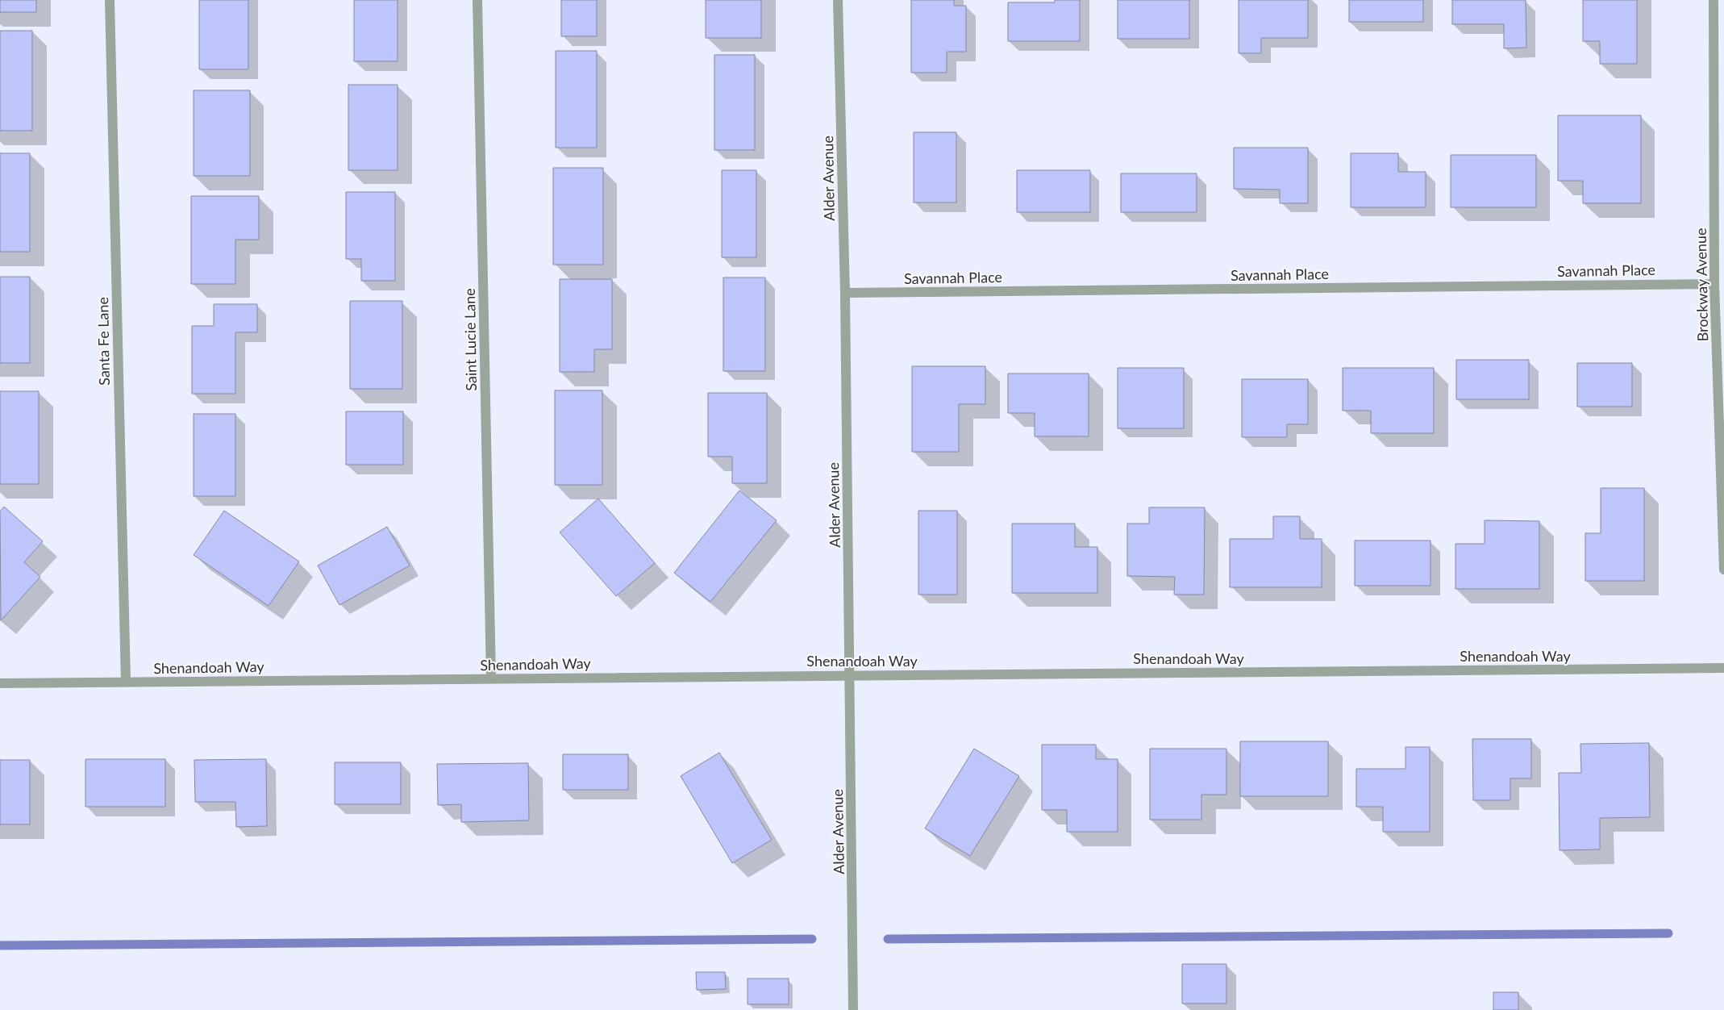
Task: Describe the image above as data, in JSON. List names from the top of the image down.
{
  "streets": {
    "street": [
      "Alder Avenue",
      "Savannah Place",
      "Brockway Avenue",
      "Saint Lucie Lane",
      "Santa Fe Lane",
      "Shenandoah Way"
    ]
  },
  "crossings": [
    ["Alder Avenue", "Savannah Place"],
    ["Alder Avenue", "Shenandoah Way"],
    ["Savannah Place", "Brockway Avenue"],
    ["Saint Lucie Lane", "Shenandoah Way"],
    ["Santa Fe Lane", "Shenandoah Way"]
  ]
}
